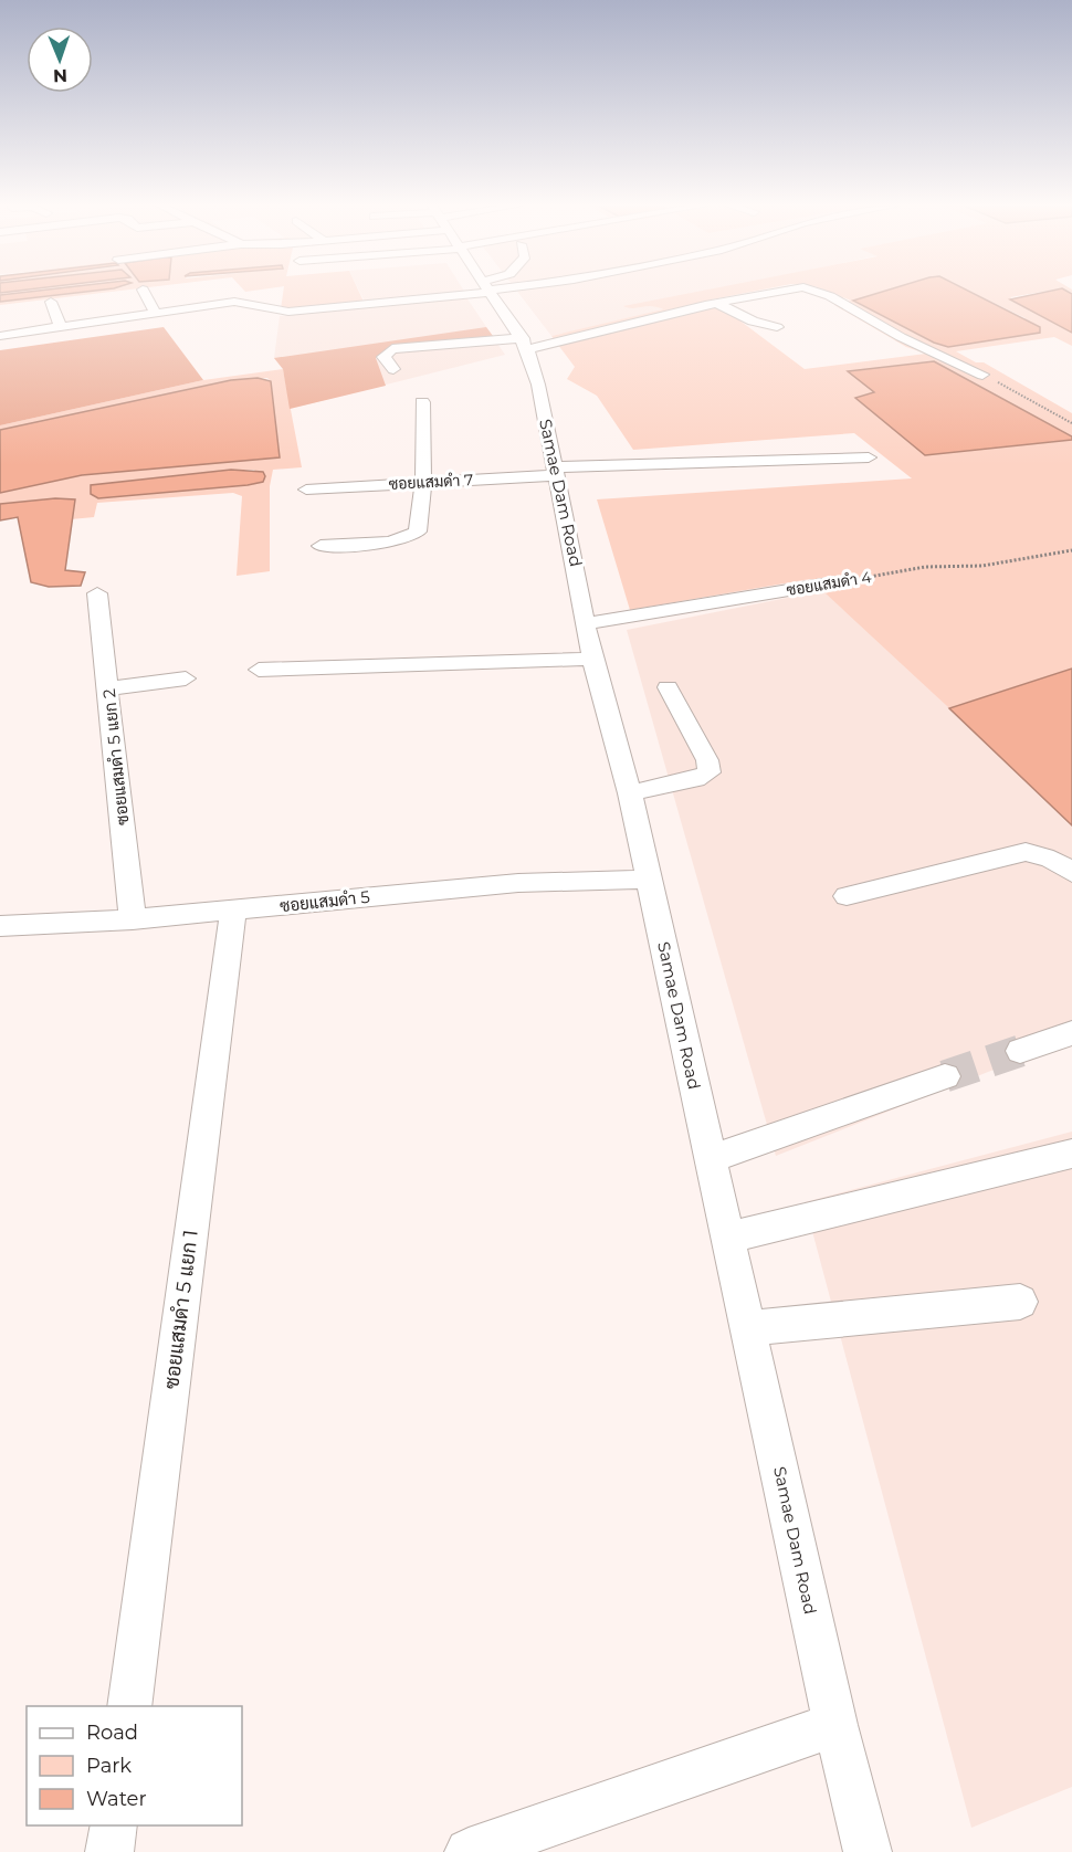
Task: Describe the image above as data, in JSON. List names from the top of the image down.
{
  "streets": {
    "street": [
      "ซอยแสมดำ 7",
      "Samae Dam Road",
      "ซอยแสมดำ 4",
      "ซอยแสมดำ 5 แยก 2",
      "ซอยแสมดำ 5",
      "ซอยแสมดำ 5 แยก 1"
    ]
  },
  "crossings": [
    ["ซอยแสมดำ 7", "Samae Dam Road"],
    ["Samae Dam Road", "ซอยแสมดำ 4"],
    ["Samae Dam Road", "ซอยแสมดำ 5"],
    ["ซอยแสมดำ 5 แยก 2", "ซอยแสมดำ 5"],
    ["ซอยแสมดำ 5", "ซอยแสมดำ 5 แยก 1"]
  ],
  "legend": ["Road", "Park", "Water"],
  "north": "bottom"
}
